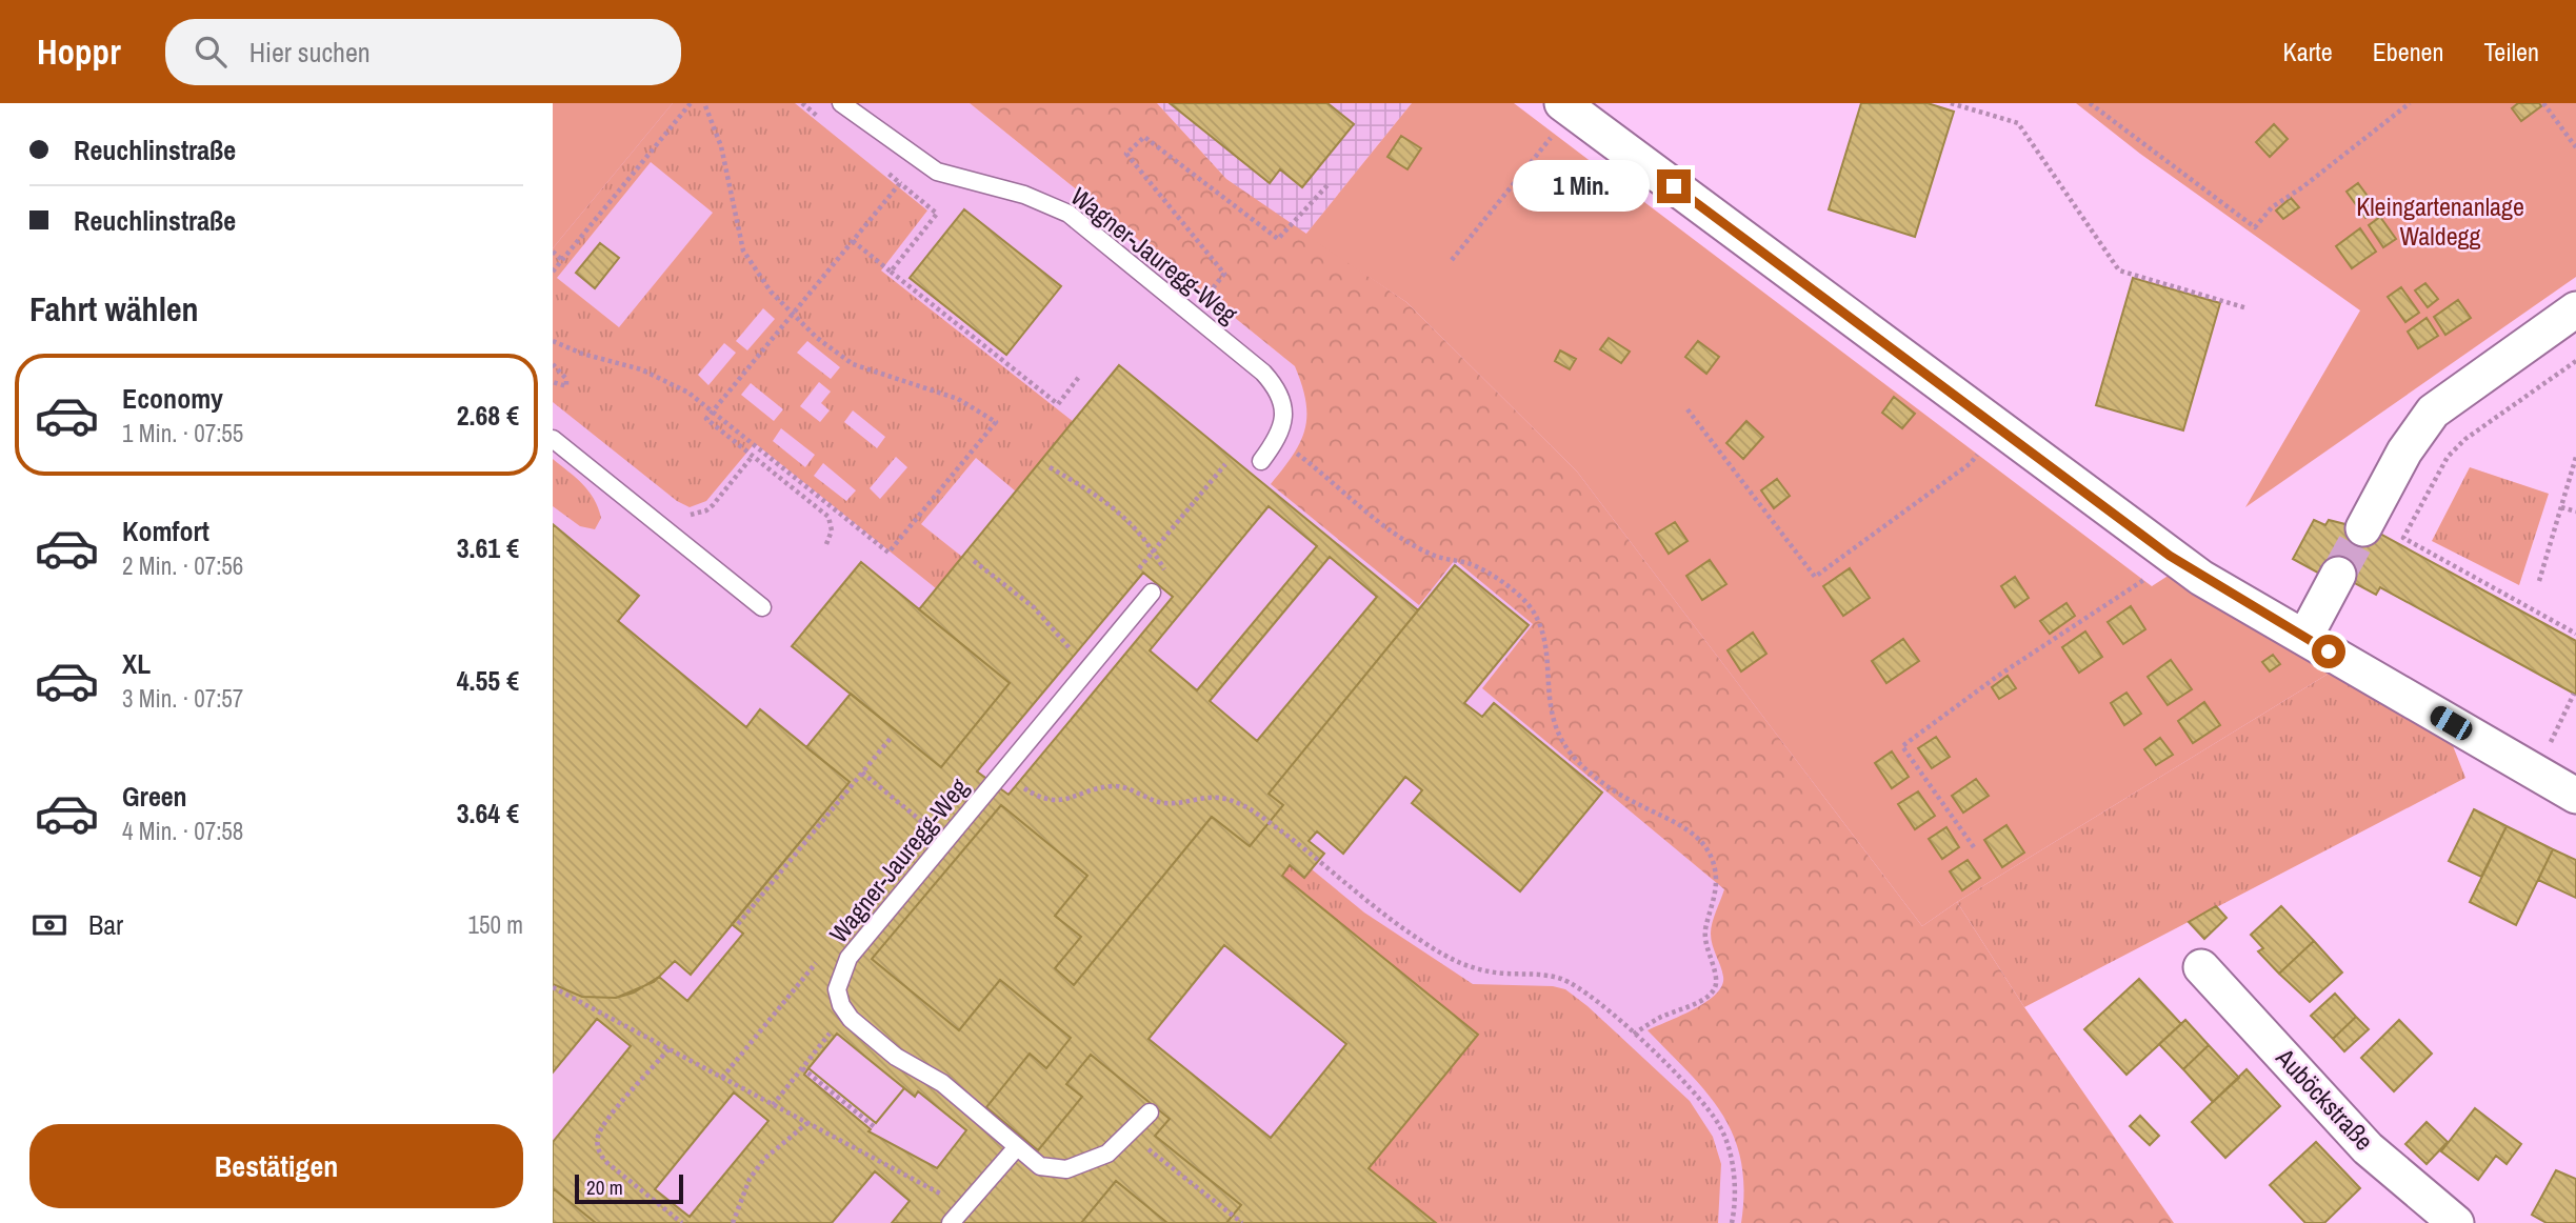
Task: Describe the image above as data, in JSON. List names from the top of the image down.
{
  "streets": {
    "street": ["Auböckstraße"],
    "lane": ["Wagner-Jauregg-Weg"]
  },
  "parks": ["Kleingartenanlage Waldegg"],
  "scale_bar": "20 m",
  "page": {
    "header": "Hoppr",
    "search": "Hier suchen",
    "nav": ["Karte", "Ebenen", "Teilen"],
    "banner": ["Reuchlinstraße", "Reuchlinstraße"],
    "bubble": "1 Min.",
    "heading": "Fahrt wählen",
    "list": [
      {
        "name": "Economy",
        "note": "1 Min. · 07:55",
        "value": "2.68 €"
      },
      {
        "name": "Komfort",
        "note": "2 Min. · 07:56",
        "value": "3.61 €"
      },
      {
        "name": "XL",
        "note": "3 Min. · 07:57",
        "value": "4.55 €"
      },
      {
        "name": "Green",
        "note": "4 Min. · 07:58",
        "value": "3.64 €"
      }
    ],
    "pay": ["Bar", "150 m"],
    "buttons": "Bestätigen",
    "scale": "20 m"
  }
}
